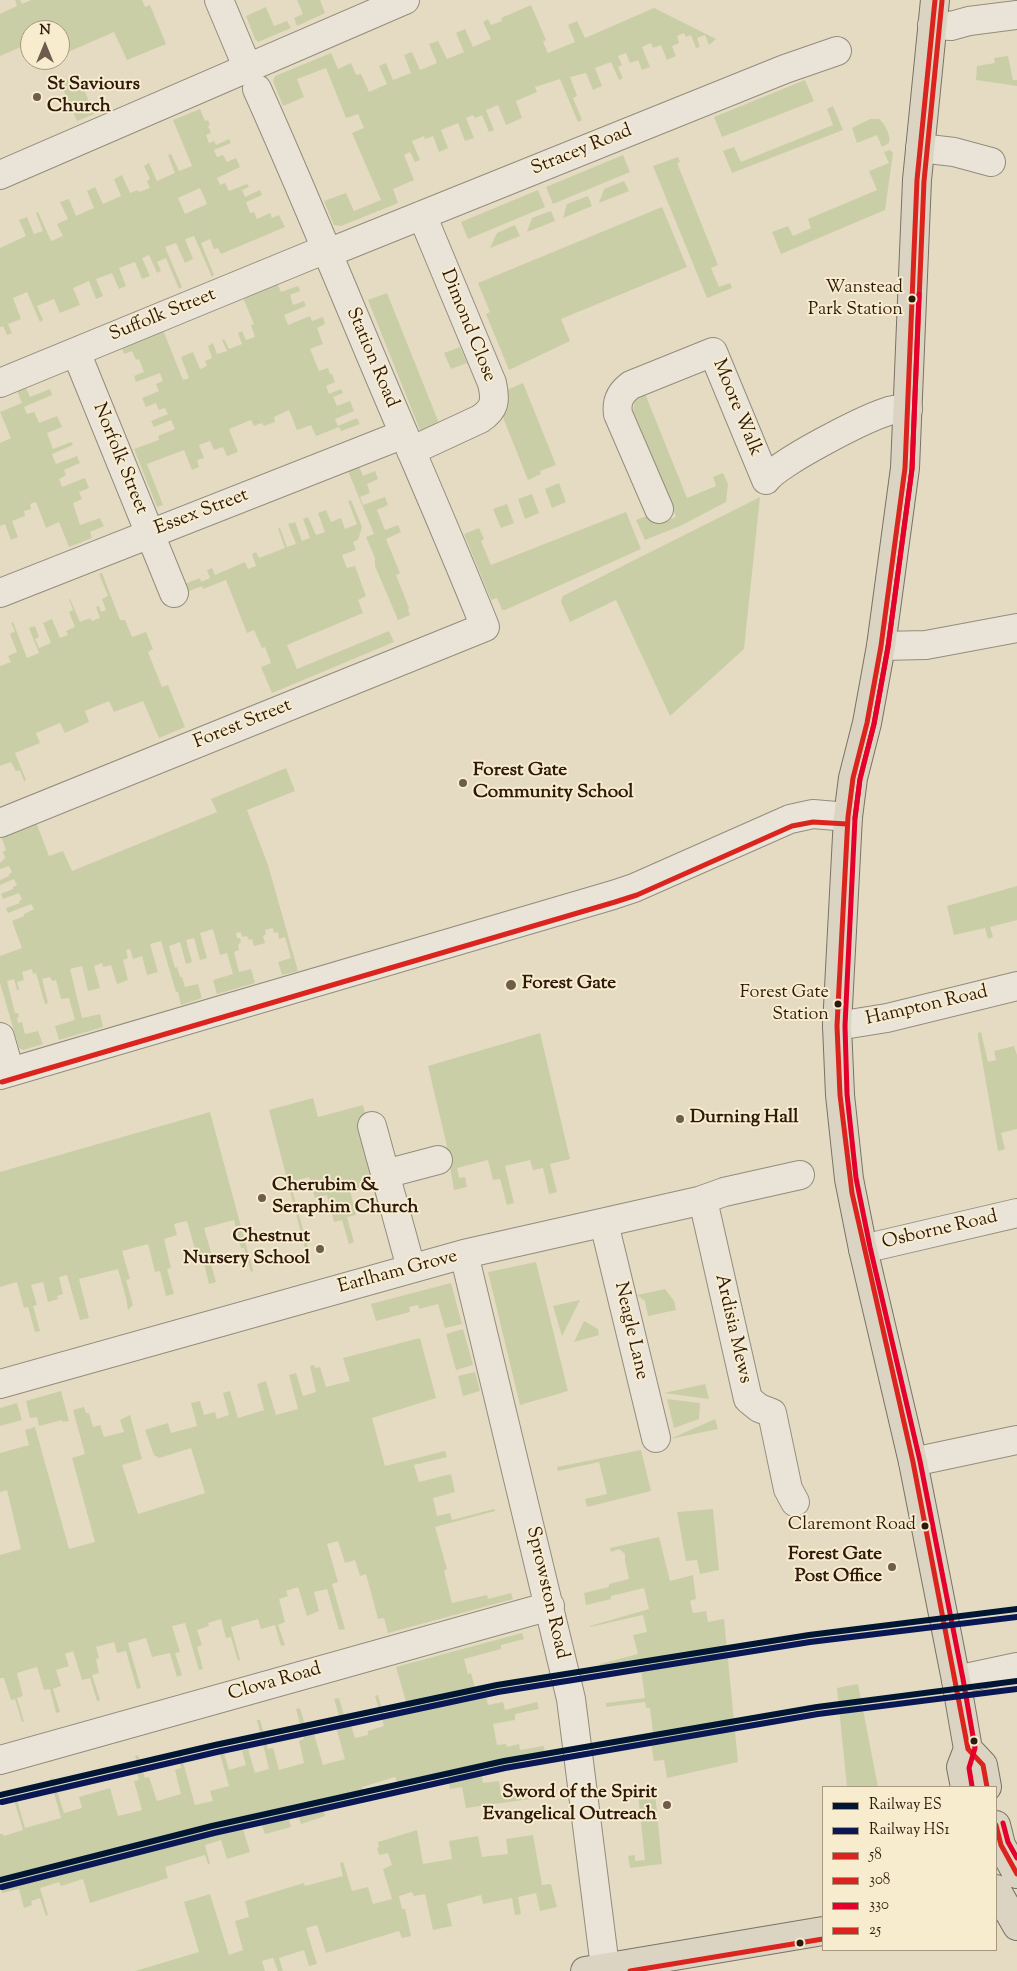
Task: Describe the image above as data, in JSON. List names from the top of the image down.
{
  "streets": {
    "street": [
      "Stracey Road",
      "Suffolk Street",
      "Dimond Close",
      "Station Road",
      "Moore Walk",
      "Norfolk Street",
      "Essex Street",
      "Forest Street",
      "Hampton Road",
      "Osborne Road",
      "Earlham Grove",
      "Ardisia Mews",
      "Neagle Lane",
      "Sprowston Road",
      "Clova Road"
    ]
  },
  "crossings": [
    ["Stracey Road", "Suffolk Street"],
    ["Stracey Road", "Dimond Close"],
    ["Stracey Road", "Station Road"],
    ["Suffolk Street", "Station Road"],
    ["Suffolk Street", "Norfolk Street"],
    ["Dimond Close", "Station Road"],
    ["Dimond Close", "Essex Street"],
    ["Station Road", "Essex Street"],
    ["Station Road", "Forest Street"],
    ["Norfolk Street", "Essex Street"],
    ["Earlham Grove", "Ardisia Mews"],
    ["Earlham Grove", "Neagle Lane"],
    ["Earlham Grove", "Sprowston Road"],
    ["Sprowston Road", "Clova Road"]
  ],
  "places": [
    "St Saviours Church",
    "Wanstead Park Station",
    "Forest Gate Community School",
    "Forest Gate",
    "Forest Gate Station",
    "Durning Hall",
    "Cherubim & Seraphim Church",
    "Chestnut Nursery School",
    "Claremont Road",
    "Forest Gate Post Office",
    "Sword of the Spirit Evangelical Outreach"
  ],
  "lines": [
    "transit line 58",
    "transit line 308",
    "transit line 330",
    "rail line ES",
    "rail line HS1",
    "transit line 25"
  ],
  "legend": [
    "Railway ES",
    "Railway HS1",
    "58",
    "308",
    "330",
    "25"
  ],
  "north": "top"
}
